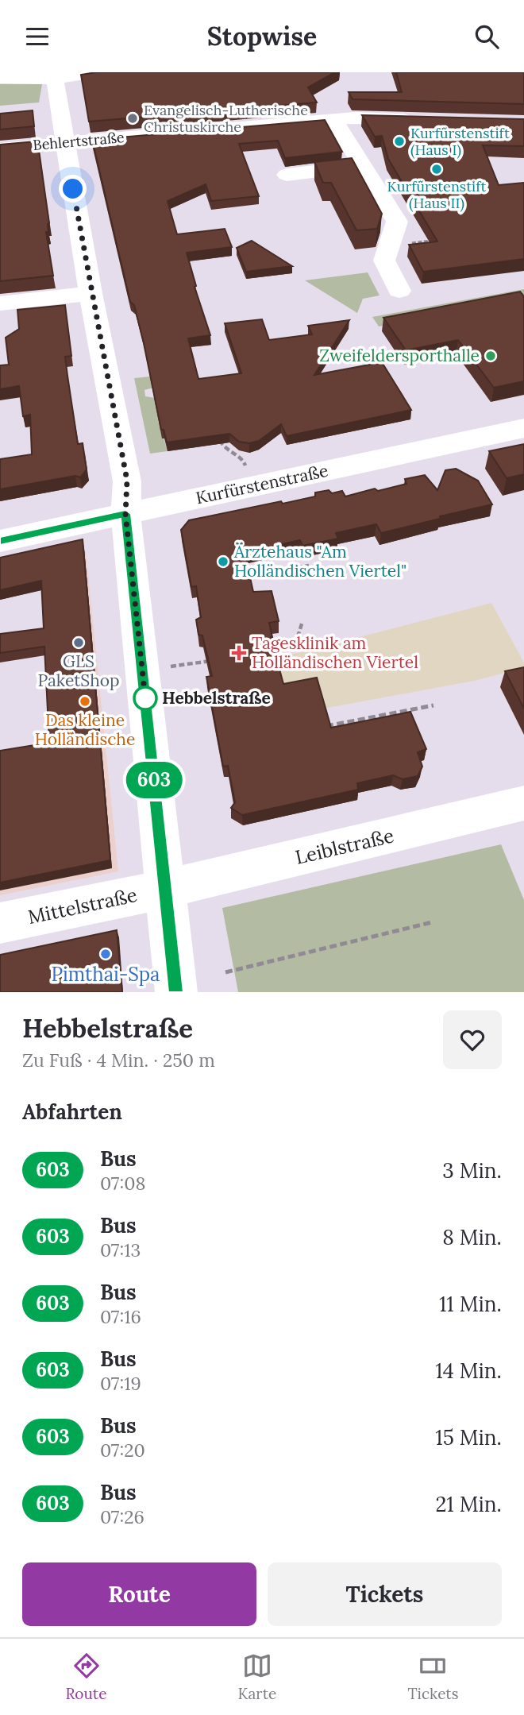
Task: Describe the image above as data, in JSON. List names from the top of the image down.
{
  "streets": {
    "street": [
      "Behlertstraße",
      "Kurfürstenstraße",
      "Leiblstraße",
      "Mittelstraße"
    ]
  },
  "crossings": [
    ["Leiblstraße", "Mittelstraße"]
  ],
  "places": {
    "other": [
      "Evangelisch-Lutherische Christuskirche",
      "Kurfürstenstift (Haus I)",
      "Kurfürstenstift (Haus II)",
      "Zweifeldersporthalle",
      "Ärztehaus \"Am Holländischen Viertel\"",
      "GLS PaketShop",
      "Hebbelstraße",
      "Das kleine Holländische",
      "Pimthai-Spa"
    ],
    "health": ["Tagesklinik am Holländischen Viertel"]
  },
  "lines": ["bus line 603"],
  "page": {
    "header": "Stopwise",
    "on_map": "603",
    "heading": [
      ["Hebbelstraße", "Zu Fuß · 4 Min. · 250 m"],
      "Abfahrten"
    ],
    "list": [
      {
        "mark": "603",
        "name": "Bus",
        "note": "07:08",
        "value": "3 Min."
      },
      {
        "mark": "603",
        "name": "Bus",
        "note": "07:13",
        "value": "8 Min."
      },
      {
        "mark": "603",
        "name": "Bus",
        "note": "07:16",
        "value": "11 Min."
      },
      {
        "mark": "603",
        "name": "Bus",
        "note": "07:19",
        "value": "14 Min."
      },
      {
        "mark": "603",
        "name": "Bus",
        "note": "07:20",
        "value": "15 Min."
      },
      {
        "mark": "603",
        "name": "Bus",
        "note": "07:26",
        "value": "21 Min."
      }
    ],
    "buttons": ["Route", "Tickets"],
    "tabs": ["Route", "Karte", "Tickets"]
  }
}
